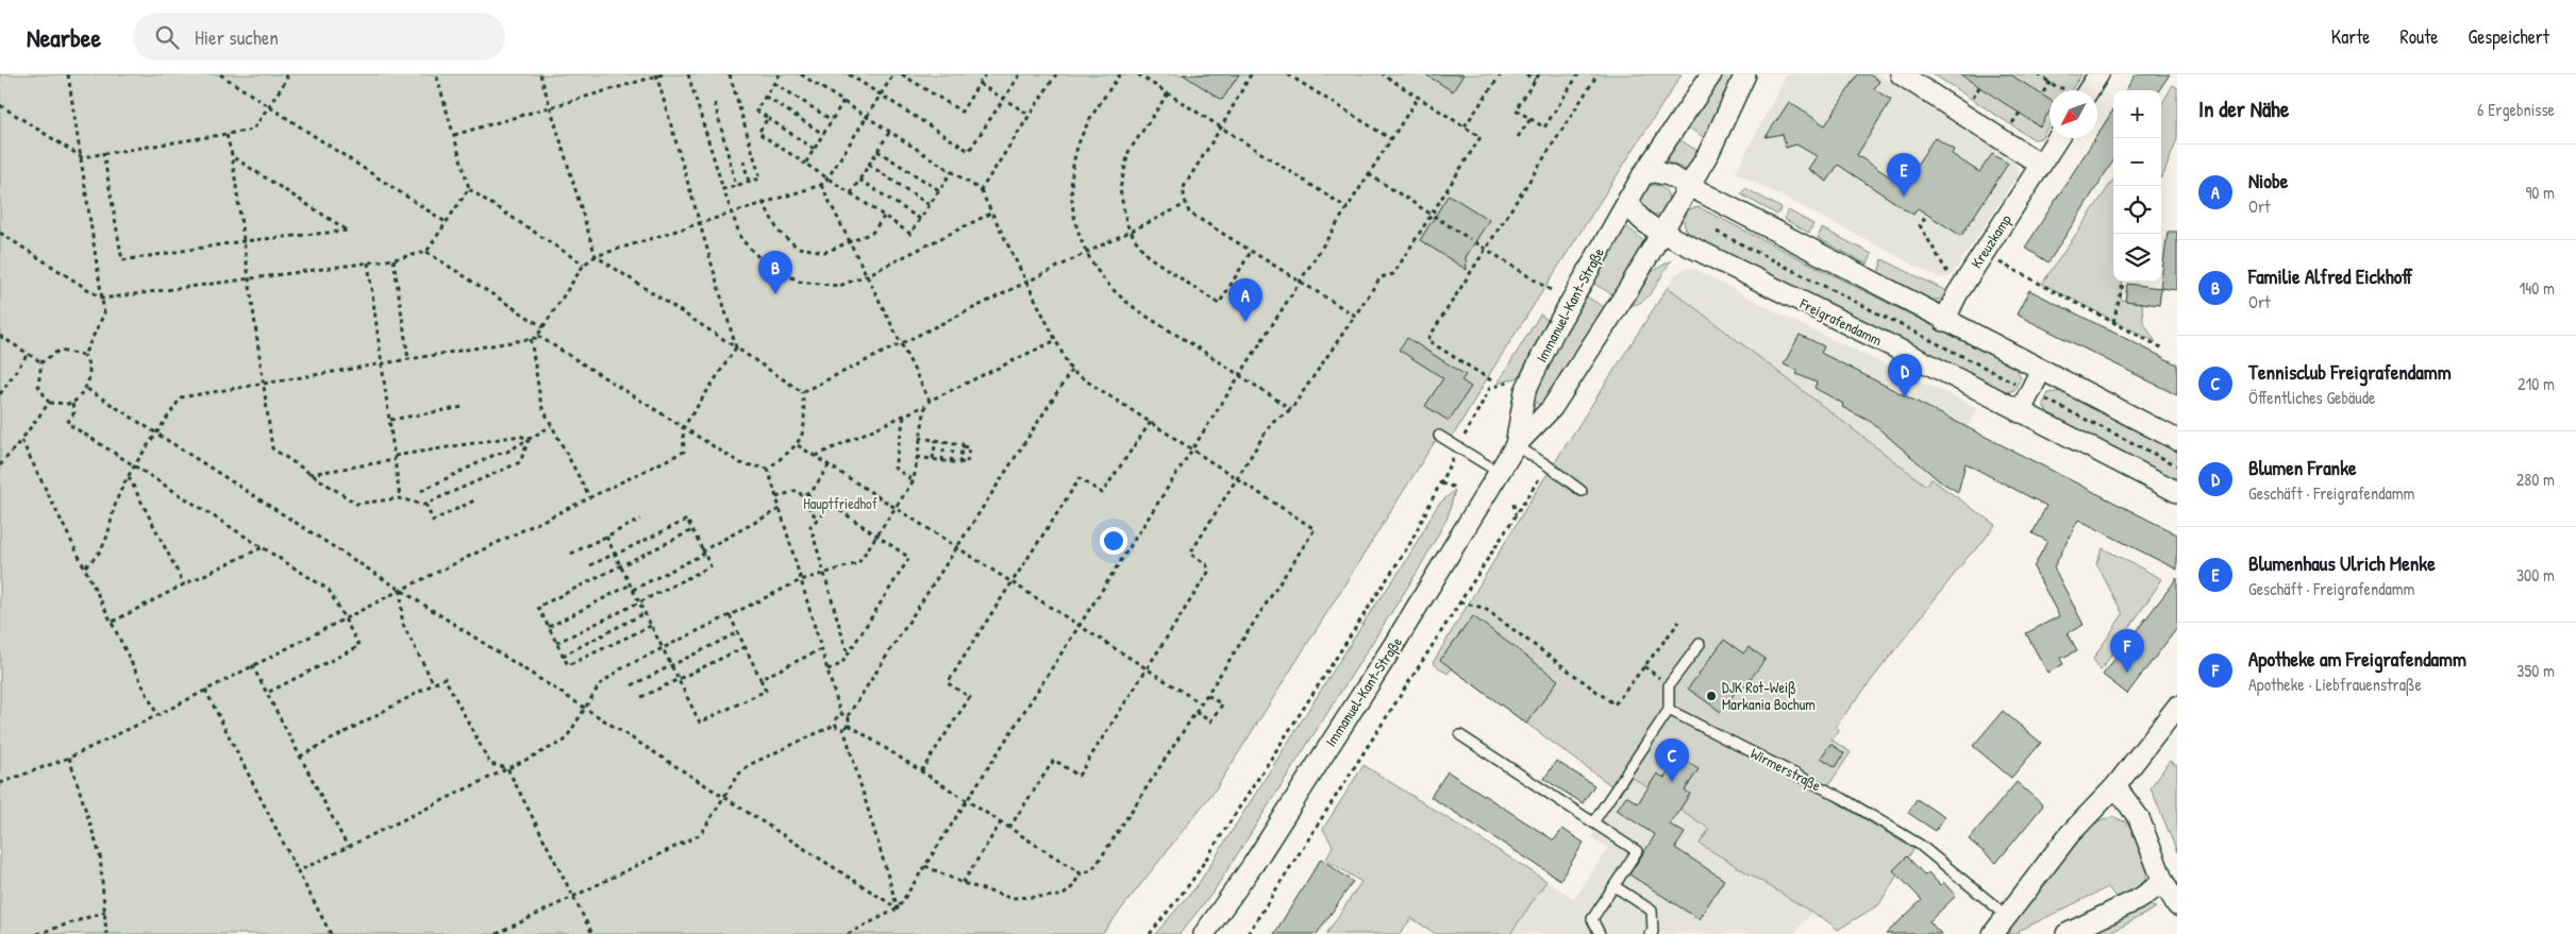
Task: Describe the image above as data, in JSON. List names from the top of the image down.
{
  "streets": {
    "street": ["Kreuzkamp", "Immanuel-Kant-Straße", "Freigrafendamm"],
    "lane": ["Wirmerstraße"]
  },
  "crossings": [
    ["Immanuel-Kant-Straße", "Freigrafendamm"]
  ],
  "parks": ["Hauptfriedhof"],
  "places": ["DJK Rot-Weiß Markania Bochum"],
  "north": "bottom left",
  "page": {
    "header": "Nearbee",
    "search": "Hier suchen",
    "nav": ["Karte", "Route", "Gespeichert"],
    "heading": ["In der Nähe", "6 Ergebnisse"],
    "map_buttons": ["+", "−"],
    "list": [
      {
        "mark": "A",
        "name": "Niobe",
        "note": "Ort",
        "value": "90 m"
      },
      {
        "mark": "B",
        "name": "Familie Alfred Eickhoff",
        "note": "Ort",
        "value": "140 m"
      },
      {
        "mark": "C",
        "name": "Tennisclub Freigrafendamm",
        "note": "Öffentliches Gebäude",
        "value": "210 m"
      },
      {
        "mark": "D",
        "name": "Blumen Franke",
        "note": "Geschäft · Freigrafendamm",
        "value": "280 m"
      },
      {
        "mark": "E",
        "name": "Blumenhaus Ulrich Menke",
        "note": "Geschäft · Freigrafendamm",
        "value": "300 m"
      },
      {
        "mark": "F",
        "name": "Apotheke am Freigrafendamm",
        "note": "Apotheke · Liebfrauenstraße",
        "value": "350 m"
      }
    ],
    "pins": [
      "E",
      "B",
      "A",
      "D",
      "F",
      "C"
    ]
  }
}
